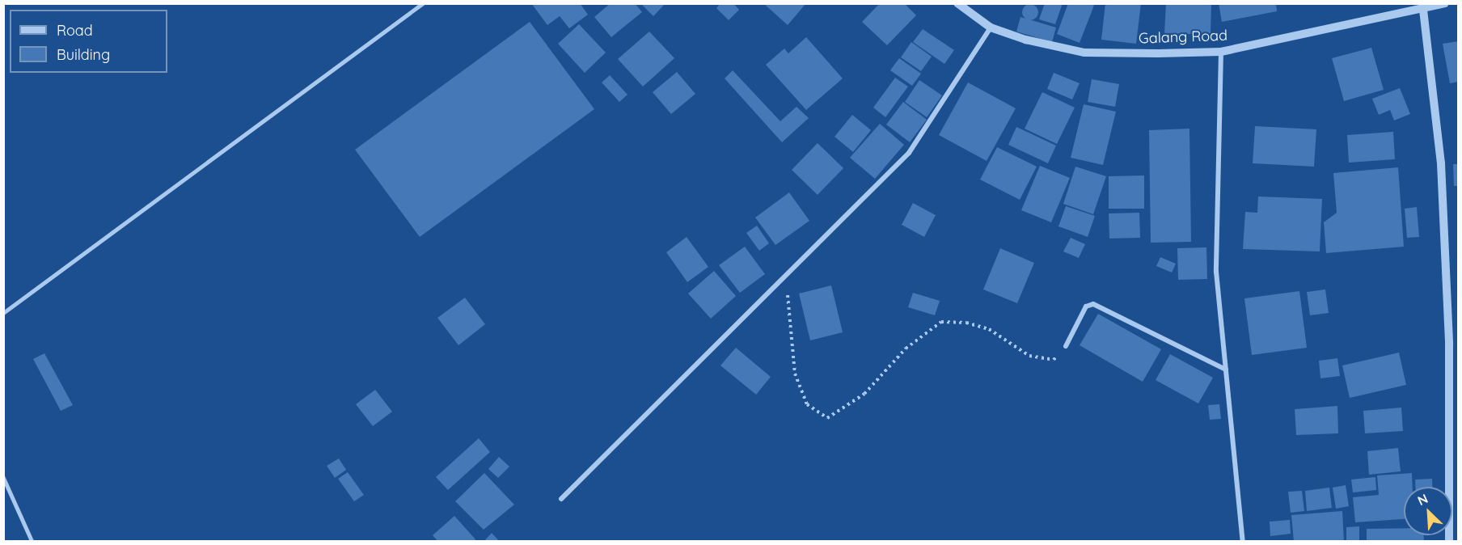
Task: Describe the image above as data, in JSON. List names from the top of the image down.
{
  "streets": {
    "street": ["Galang Road"]
  },
  "legend": ["Road", "Building"],
  "north": "top left"
}
